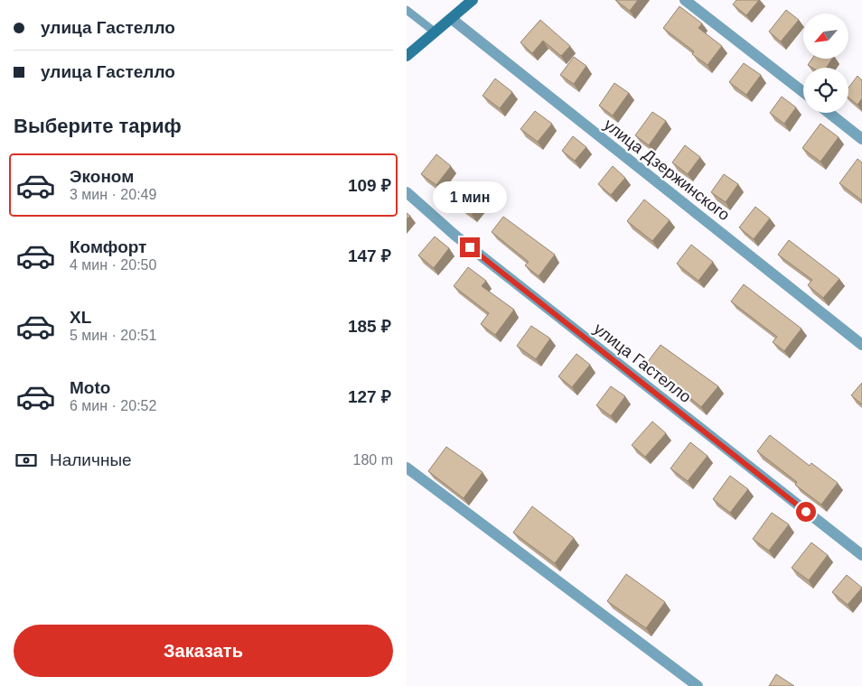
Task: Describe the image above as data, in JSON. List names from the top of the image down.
{
  "streets": {
    "street": ["улица Дзержинского", "улица Гастелло"]
  },
  "north": "bottom left",
  "page": {
    "banner": ["улица Гастелло", "улица Гастелло"],
    "heading": "Выберите тариф",
    "list": [
      {
        "name": "Эконом",
        "note": "3 мин · 20:49",
        "value": "109 ₽"
      },
      {
        "name": "Комфорт",
        "note": "4 мин · 20:50",
        "value": "147 ₽"
      },
      {
        "name": "XL",
        "note": "5 мин · 20:51",
        "value": "185 ₽"
      },
      {
        "name": "Moto",
        "note": "6 мин · 20:52",
        "value": "127 ₽"
      }
    ],
    "bubble": "1 мин",
    "pay": ["Наличные", "180 m"],
    "buttons": "Заказать"
  }
}
